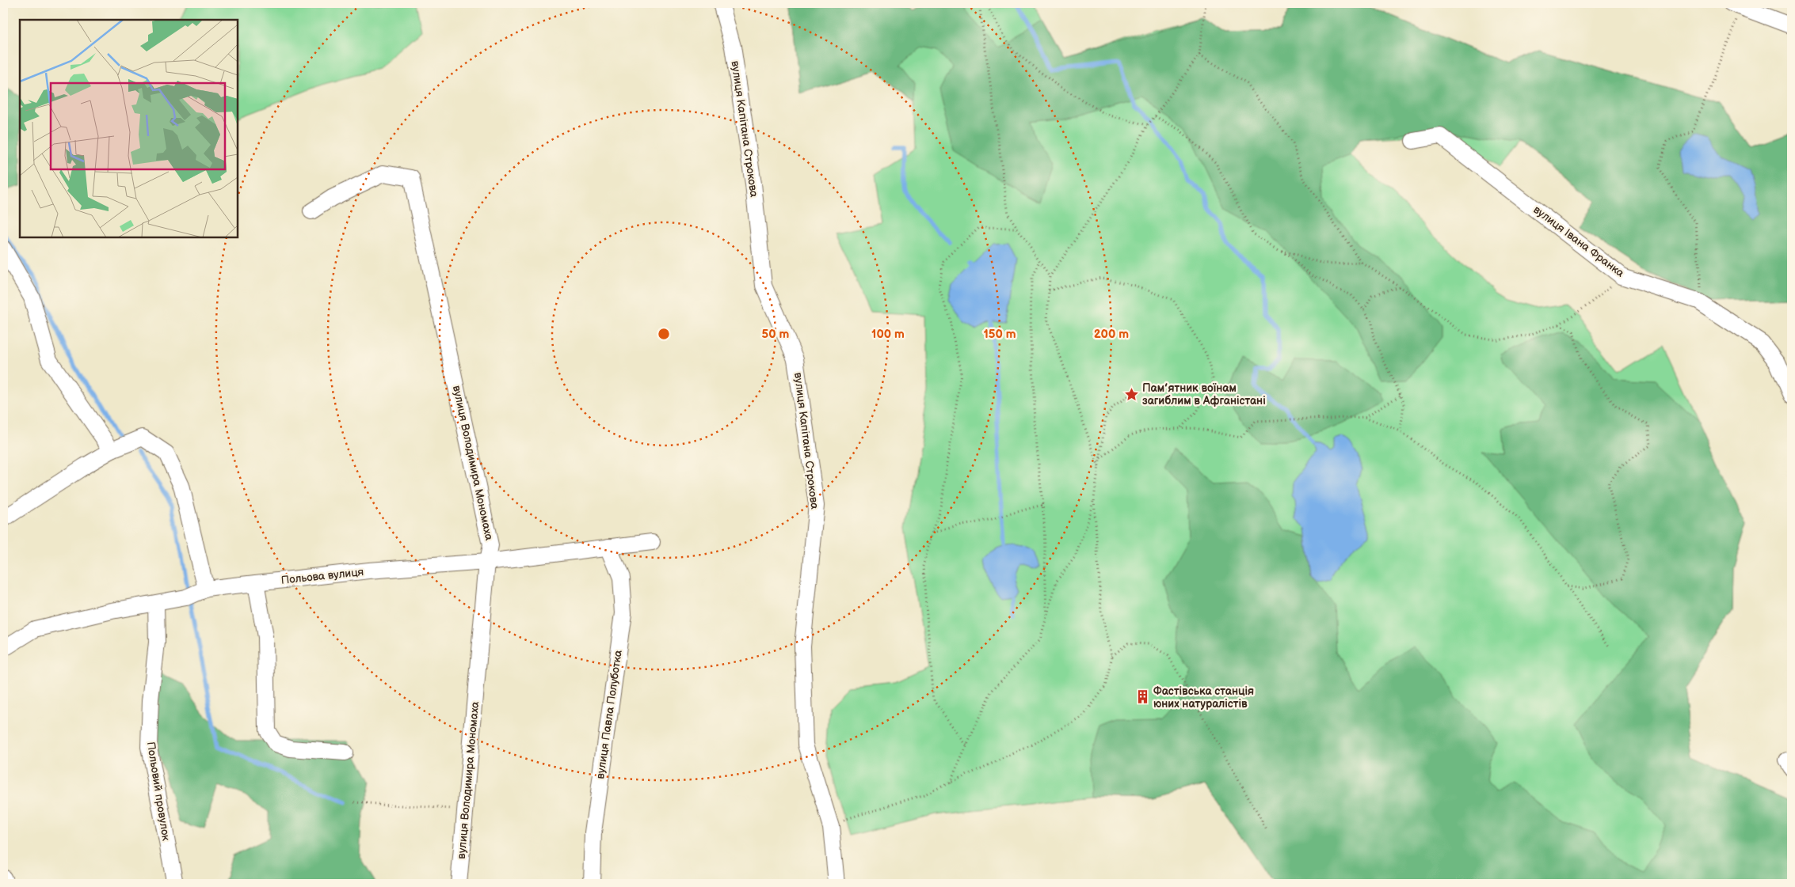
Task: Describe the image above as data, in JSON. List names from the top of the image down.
{
  "streets": {
    "street": [
      "вулиця Капітана Строкова",
      "вулиця Івана Франка",
      "вулиця Володимира Мономаха",
      "Польова вулиця",
      "вулиця Павла Полуботка",
      "Польовий провулок"
    ]
  },
  "crossings": [
    ["вулиця Володимира Мономаха", "Польова вулиця"],
    ["Польова вулиця", "вулиця Павла Полуботка"],
    ["Польова вулиця", "Польовий провулок"]
  ],
  "places": {
    "place": ["Пам’ятник воїнам загиблим в Афганістані"],
    "building": ["Фастівська станція юних натуралістів"]
  },
  "rings": [
    "50 m",
    "100 m",
    "150 m",
    "200 m"
  ]
}
